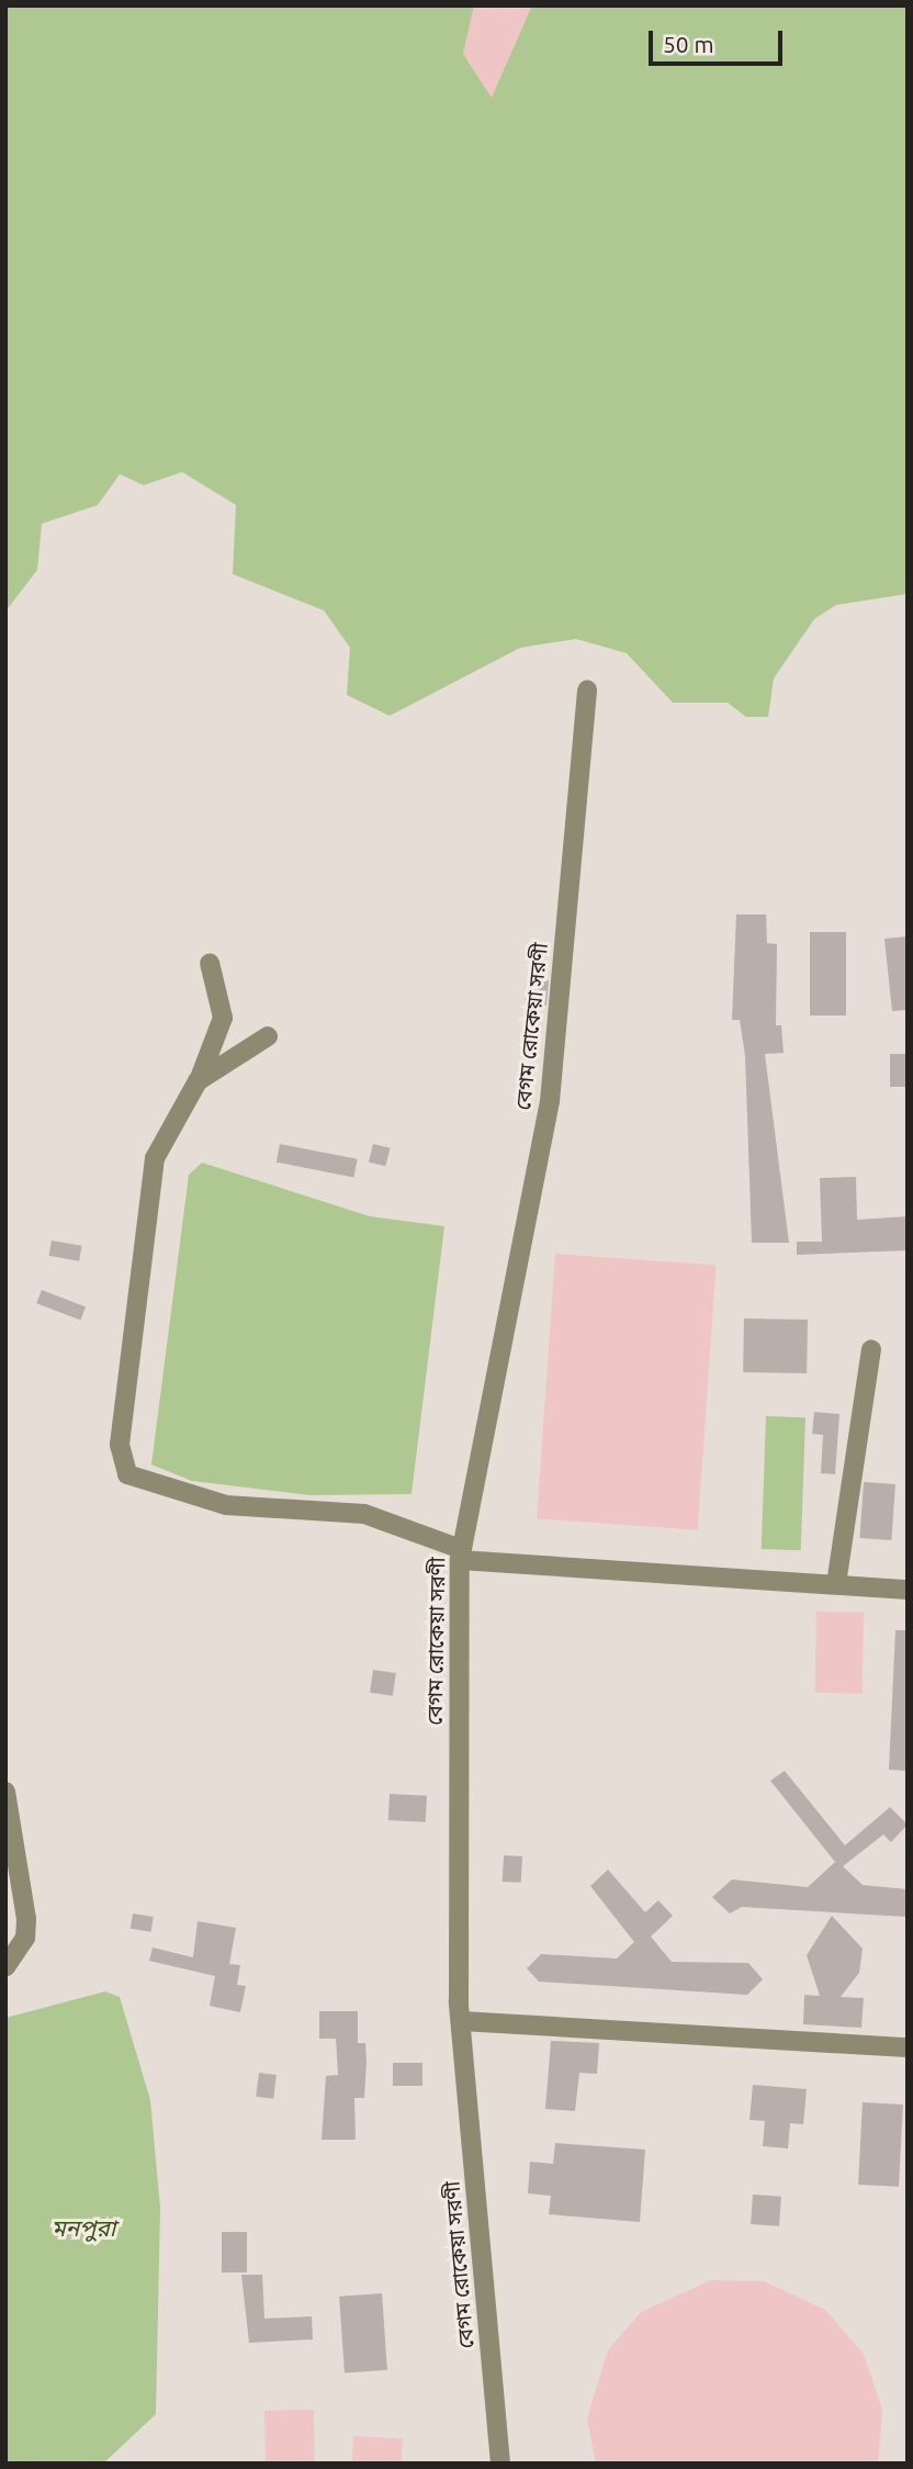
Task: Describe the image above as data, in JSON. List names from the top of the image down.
{
  "streets": {
    "street": ["বেগম রোকেয়া সরণী"]
  },
  "water": ["মনপুরা"],
  "scale_bar": "50 m"
}
